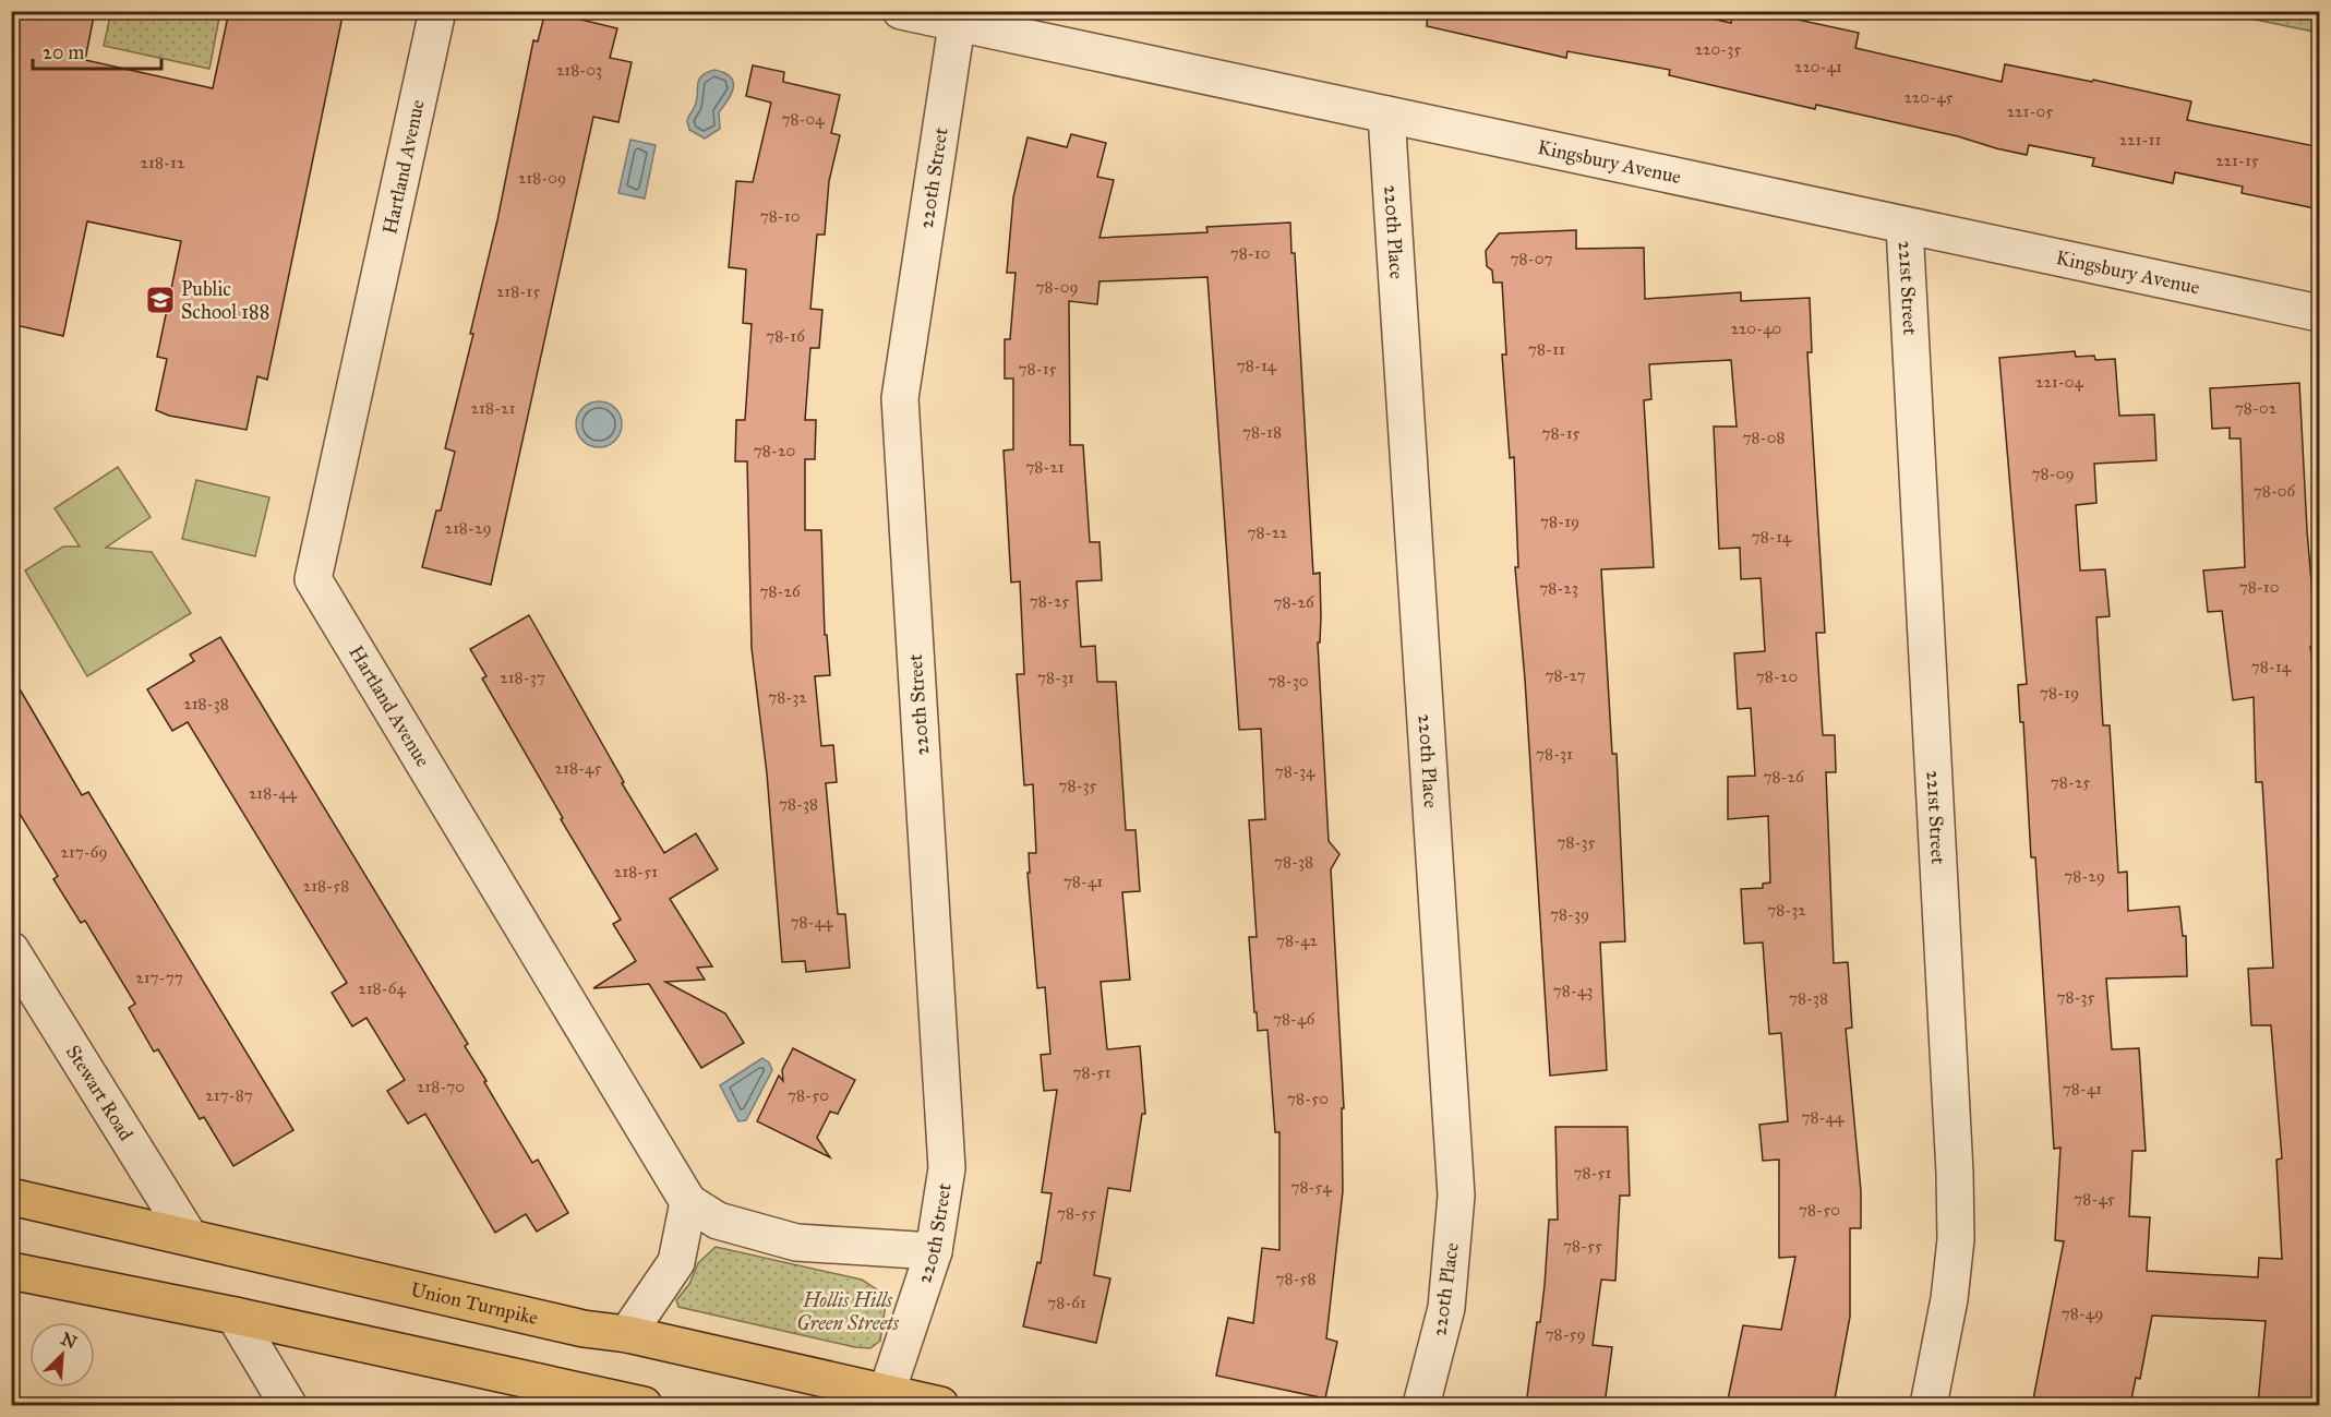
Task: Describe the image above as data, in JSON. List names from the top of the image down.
{
  "streets": {
    "main road": ["Union Turnpike"],
    "street": [
      "Kingsbury Avenue",
      "Hartland Avenue",
      "220th Street",
      "220th Place",
      "221st Street",
      "Stewart Road"
    ]
  },
  "crossings": [
    ["Kingsbury Avenue", "220th Street"],
    ["Kingsbury Avenue", "220th Place"],
    ["Kingsbury Avenue", "221st Street"],
    ["220th Street", "Union Turnpike"],
    ["Stewart Road", "Union Turnpike"]
  ],
  "parks": ["Hollis Hills Green Streets"],
  "places": {
    "school or university": ["Public School 188"]
  },
  "house_numbers": [
    "220-35",
    "220-41",
    "218-03",
    "220-45",
    "221-05",
    "78-04",
    "221-11",
    "221-15",
    "218-12",
    "218-09",
    "78-10",
    "78-10",
    "78-07",
    "78-09",
    "218-15",
    "220-40",
    "78-16",
    "78-11",
    "78-14",
    "78-15",
    "221-04",
    "218-21",
    "78-02",
    "78-18",
    "78-15",
    "78-08",
    "78-20",
    "78-21",
    "78-09",
    "78-06",
    "78-19",
    "218-29",
    "78-22",
    "78-14",
    "78-10",
    "78-23",
    "78-26",
    "78-25",
    "78-26",
    "78-14",
    "78-27",
    "78-20",
    "218-37",
    "78-31",
    "78-30",
    "78-19",
    "78-32",
    "218-38",
    "78-31",
    "218-45",
    "78-34",
    "78-26",
    "78-25",
    "78-35",
    "218-44",
    "78-38",
    "78-35",
    "217-69",
    "78-38",
    "218-51",
    "78-29",
    "78-41",
    "218-58",
    "78-32",
    "78-39",
    "78-44",
    "78-42",
    "217-77",
    "218-64",
    "78-43",
    "78-35",
    "78-38",
    "78-46",
    "78-51",
    "218-70",
    "78-41",
    "217-87",
    "78-50",
    "78-50",
    "78-44",
    "78-51",
    "78-54",
    "78-45",
    "78-50",
    "78-55",
    "78-55",
    "78-58",
    "78-61",
    "78-49",
    "78-59"
  ],
  "scale_bar": "20 m",
  "north": "top right"
}
